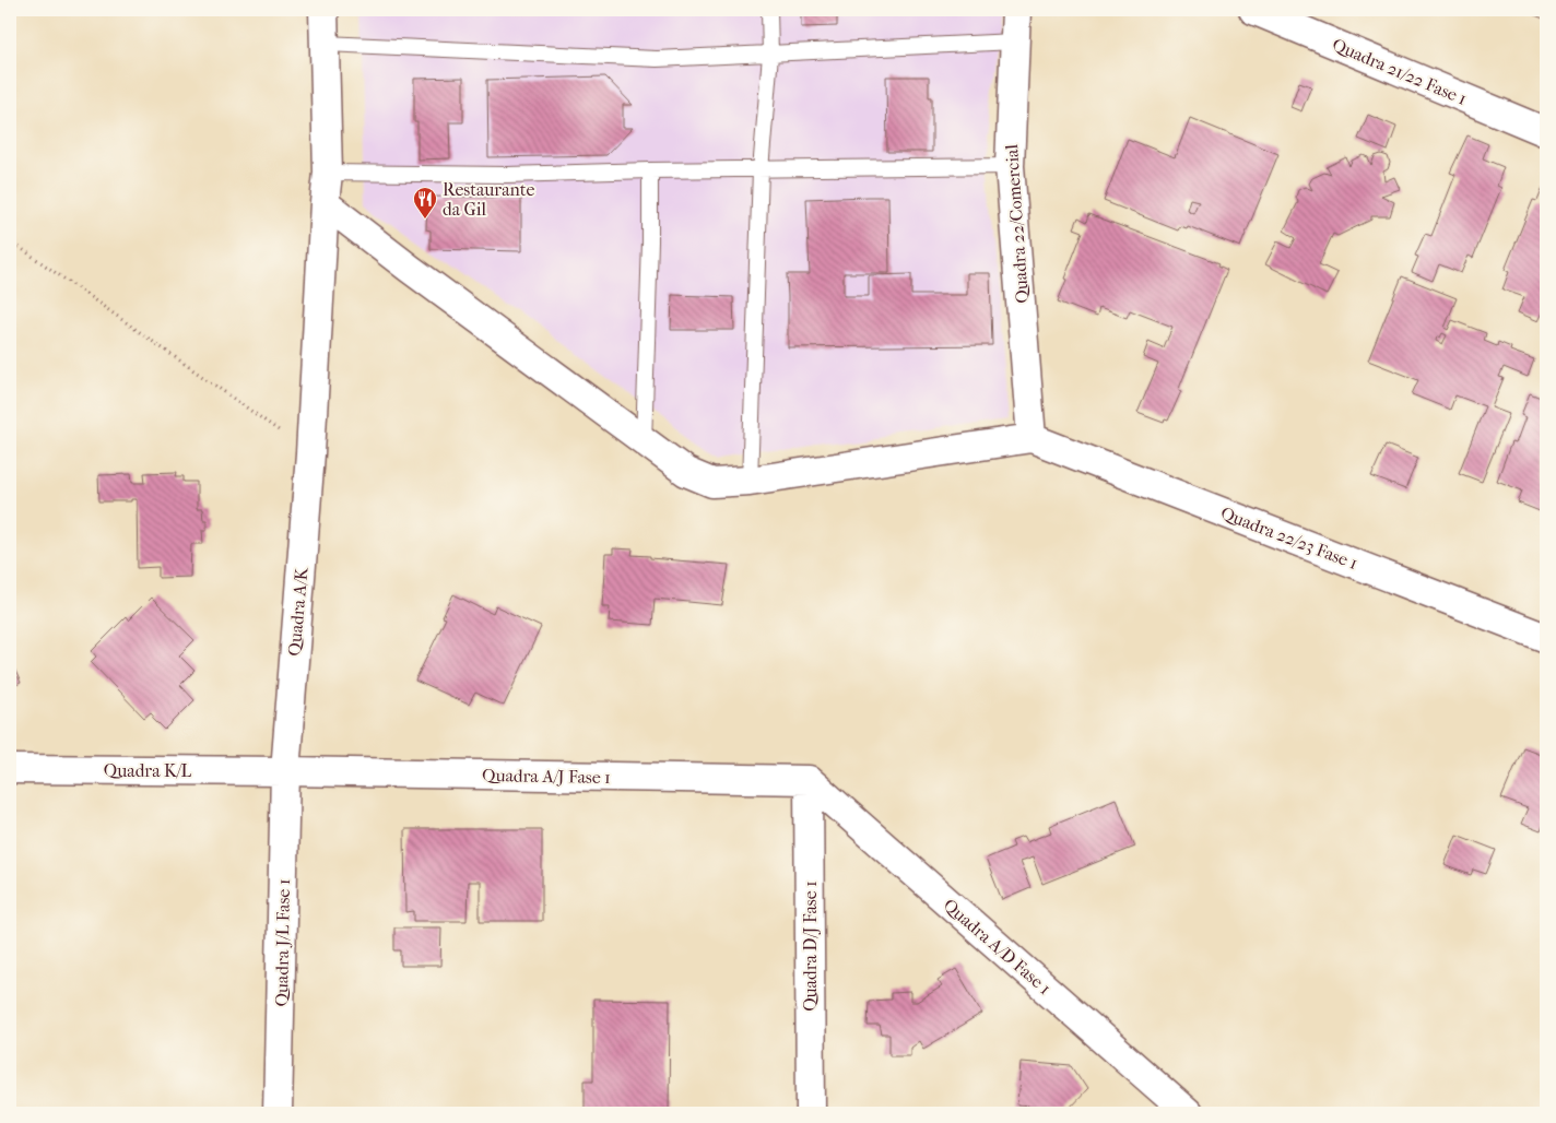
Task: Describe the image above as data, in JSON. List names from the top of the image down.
{
  "streets": {
    "street": [
      "Quadra 21/22 Fase 1",
      "Quadra 22/Comercial",
      "Quadra 22/23 Fase 1",
      "Quadra A/K",
      "Quadra K/L",
      "Quadra A/J Fase 1",
      "Quadra J/L Fase 1",
      "Quadra D/J Fase 1",
      "Quadra A/D Fase 1"
    ]
  },
  "crossings": [
    ["Quadra 22/Comercial", "Quadra 22/23 Fase 1"],
    ["Quadra A/K", "Quadra K/L"],
    ["Quadra A/K", "Quadra A/J Fase 1"],
    ["Quadra A/K", "Quadra J/L Fase 1"],
    ["Quadra K/L", "Quadra A/J Fase 1"],
    ["Quadra K/L", "Quadra J/L Fase 1"],
    ["Quadra A/J Fase 1", "Quadra J/L Fase 1"],
    ["Quadra A/J Fase 1", "Quadra D/J Fase 1"],
    ["Quadra A/J Fase 1", "Quadra A/D Fase 1"],
    ["Quadra D/J Fase 1", "Quadra A/D Fase 1"]
  ],
  "places": {
    "restaurant": ["Restaurante da Gil"]
  }
}
